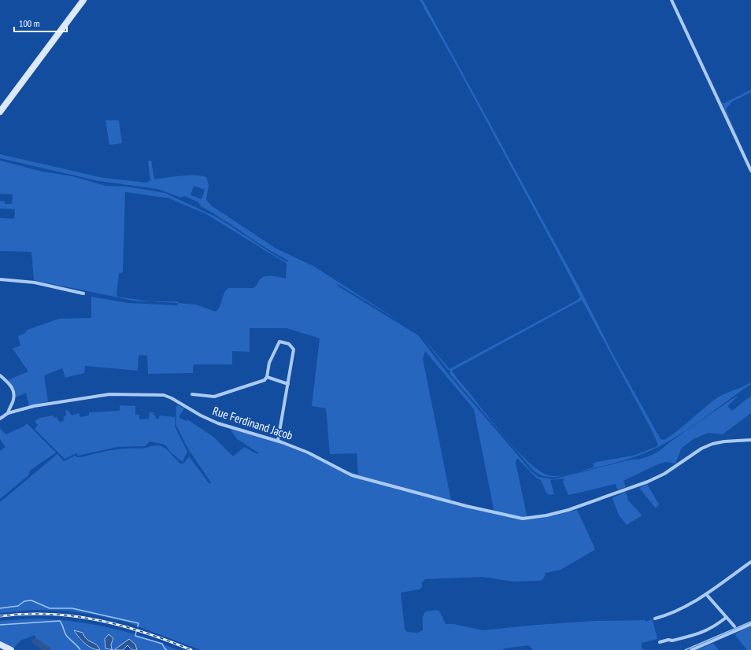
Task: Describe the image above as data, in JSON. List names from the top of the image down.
{
  "streets": {
    "street": ["Rue Ferdinand Jacob"]
  },
  "scale_bar": "100 m"
}
